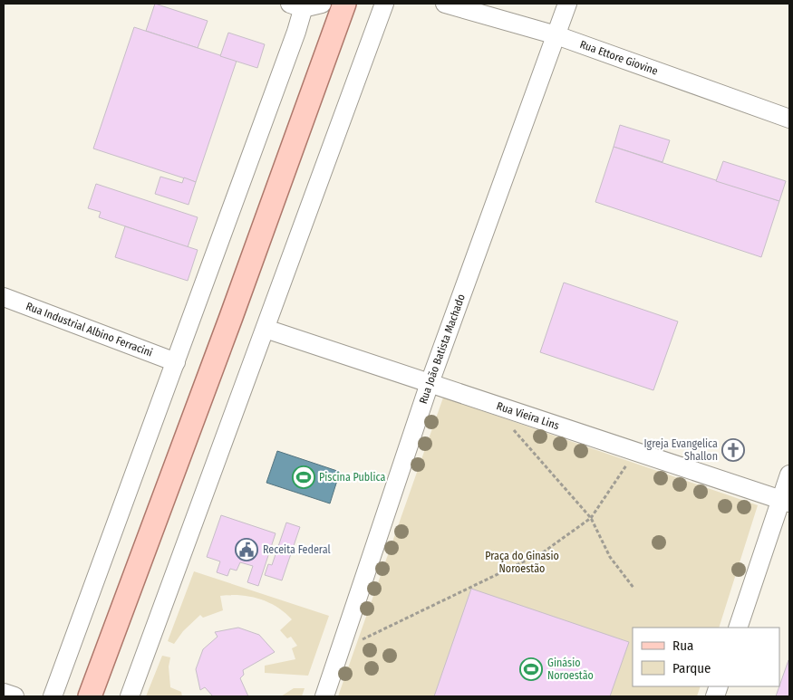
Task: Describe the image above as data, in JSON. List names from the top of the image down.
{
  "streets": {
    "street": [
      "Rua Ettore Giovine",
      "Rua Industrial Albino Ferracini",
      "Rua João Batista Machado",
      "Rua Vieira Lins"
    ]
  },
  "crossings": [
    ["Rua Ettore Giovine", "Rua João Batista Machado"],
    ["Rua João Batista Machado", "Rua Vieira Lins"]
  ],
  "parks": ["Praça do Ginasio Noroestão"],
  "places": {
    "church": ["Igreja Evangelica Shallon"],
    "sports": ["Piscina Publica", "Ginásio Noroestão"],
    "public building": ["Receita Federal"]
  },
  "legend": ["Rua", "Parque"]
}
